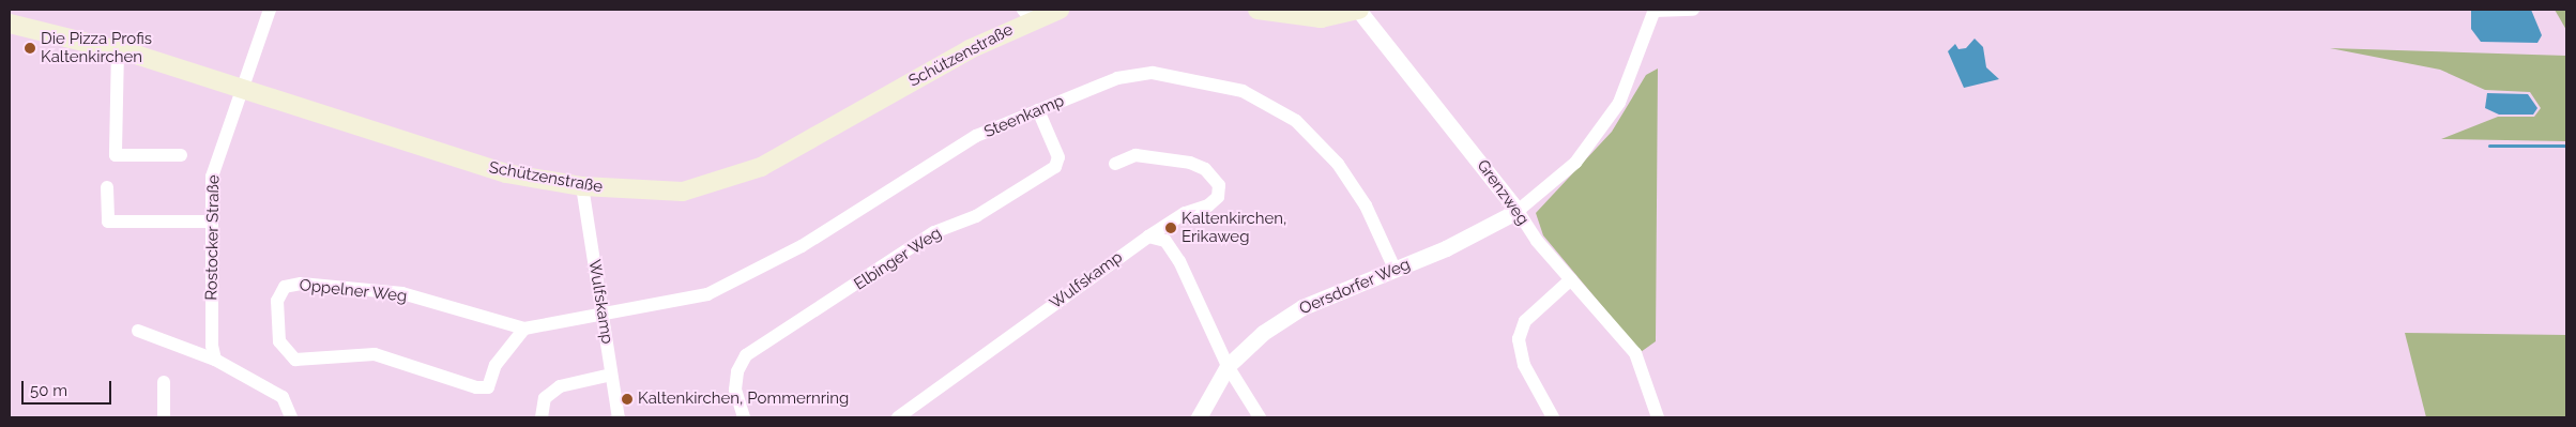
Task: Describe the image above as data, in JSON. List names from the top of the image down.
{
  "streets": {
    "main road": ["Schützenstraße"],
    "street": [
      "Steenkamp",
      "Grenzweg",
      "Rostocker Straße",
      "Elbinger Weg",
      "Wulfskamp",
      "Oersdorfer Weg",
      "Oppelner Weg"
    ]
  },
  "crossings": [
    ["Schützenstraße", "Rostocker Straße"],
    ["Schützenstraße", "Wulfskamp"],
    ["Steenkamp", "Elbinger Weg"],
    ["Steenkamp", "Wulfskamp"],
    ["Steenkamp", "Oersdorfer Weg"],
    ["Steenkamp", "Oppelner Weg"],
    ["Grenzweg", "Oersdorfer Weg"]
  ],
  "places": ["Die Pizza Profis Kaltenkirchen", "Kaltenkirchen, Erikaweg", "Kaltenkirchen, Pommernring"],
  "scale_bar": "50 m"
}
